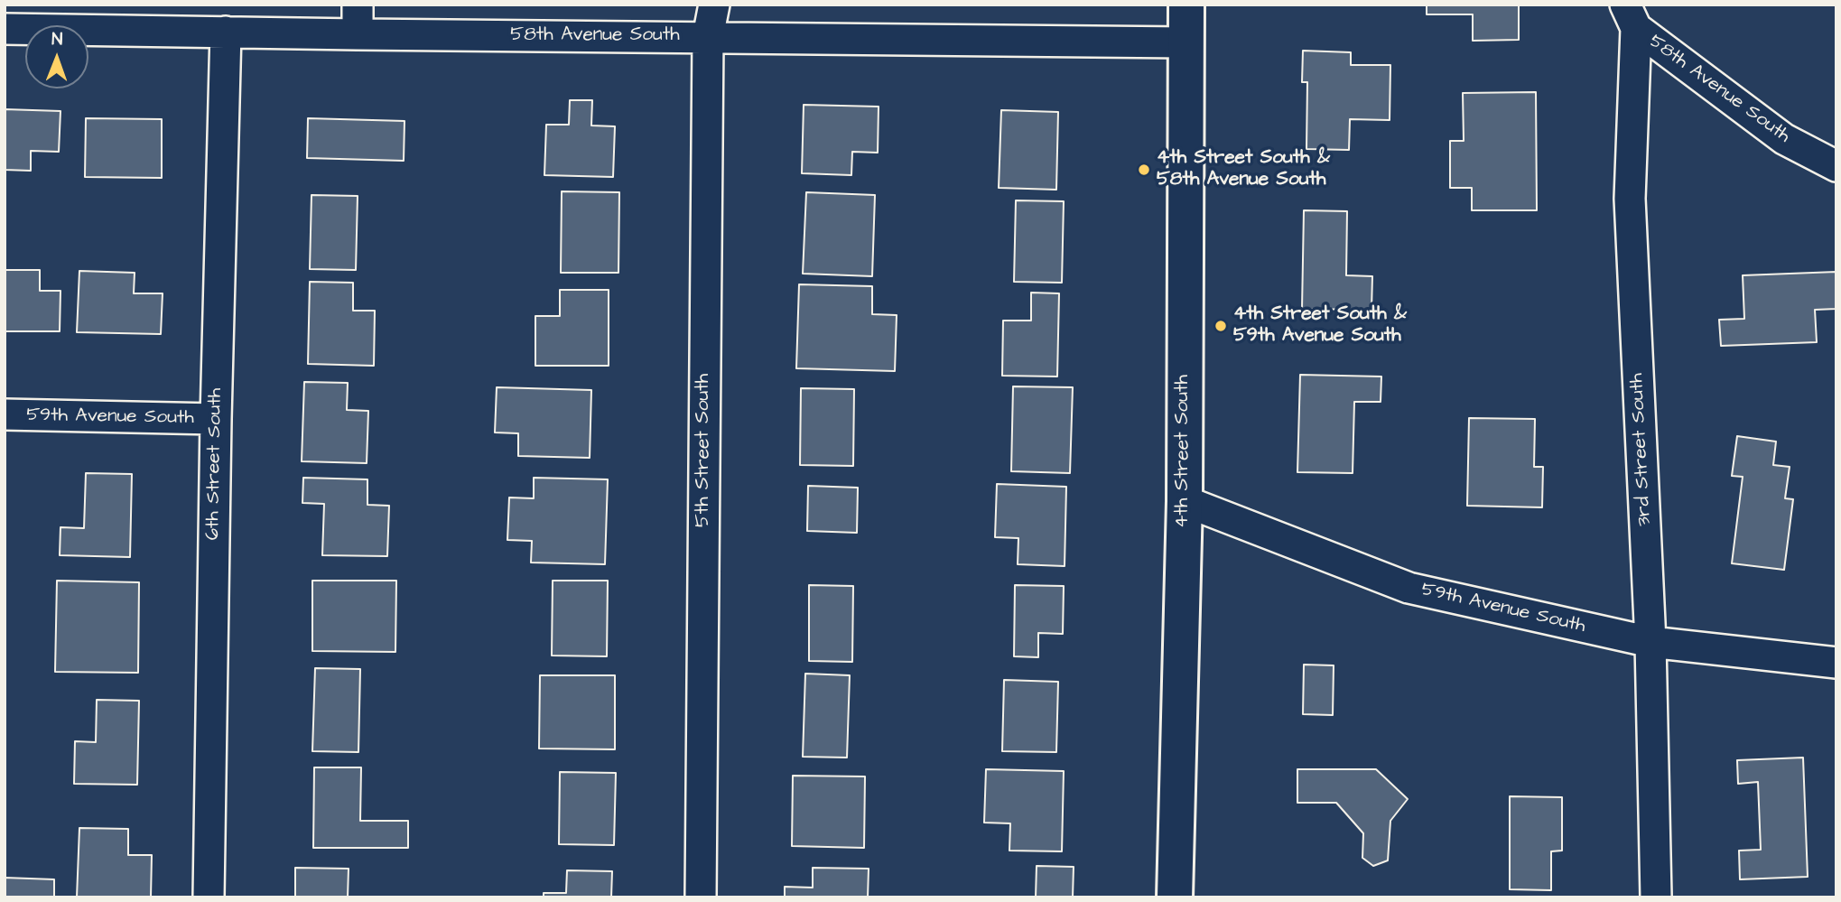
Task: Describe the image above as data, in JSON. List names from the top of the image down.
{
  "streets": {
    "street": [
      "58th Avenue South",
      "59th Avenue South",
      "3rd Street South",
      "5th Street South",
      "4th Street South",
      "6th Street South"
    ]
  },
  "crossings": [
    ["58th Avenue South", "3rd Street South"],
    ["58th Avenue South", "5th Street South"],
    ["58th Avenue South", "4th Street South"],
    ["58th Avenue South", "6th Street South"],
    ["59th Avenue South", "3rd Street South"],
    ["59th Avenue South", "4th Street South"],
    ["59th Avenue South", "6th Street South"]
  ],
  "places": ["4th Street South & 58th Avenue South", "4th Street South & 59th Avenue South"],
  "north": "top"
}
